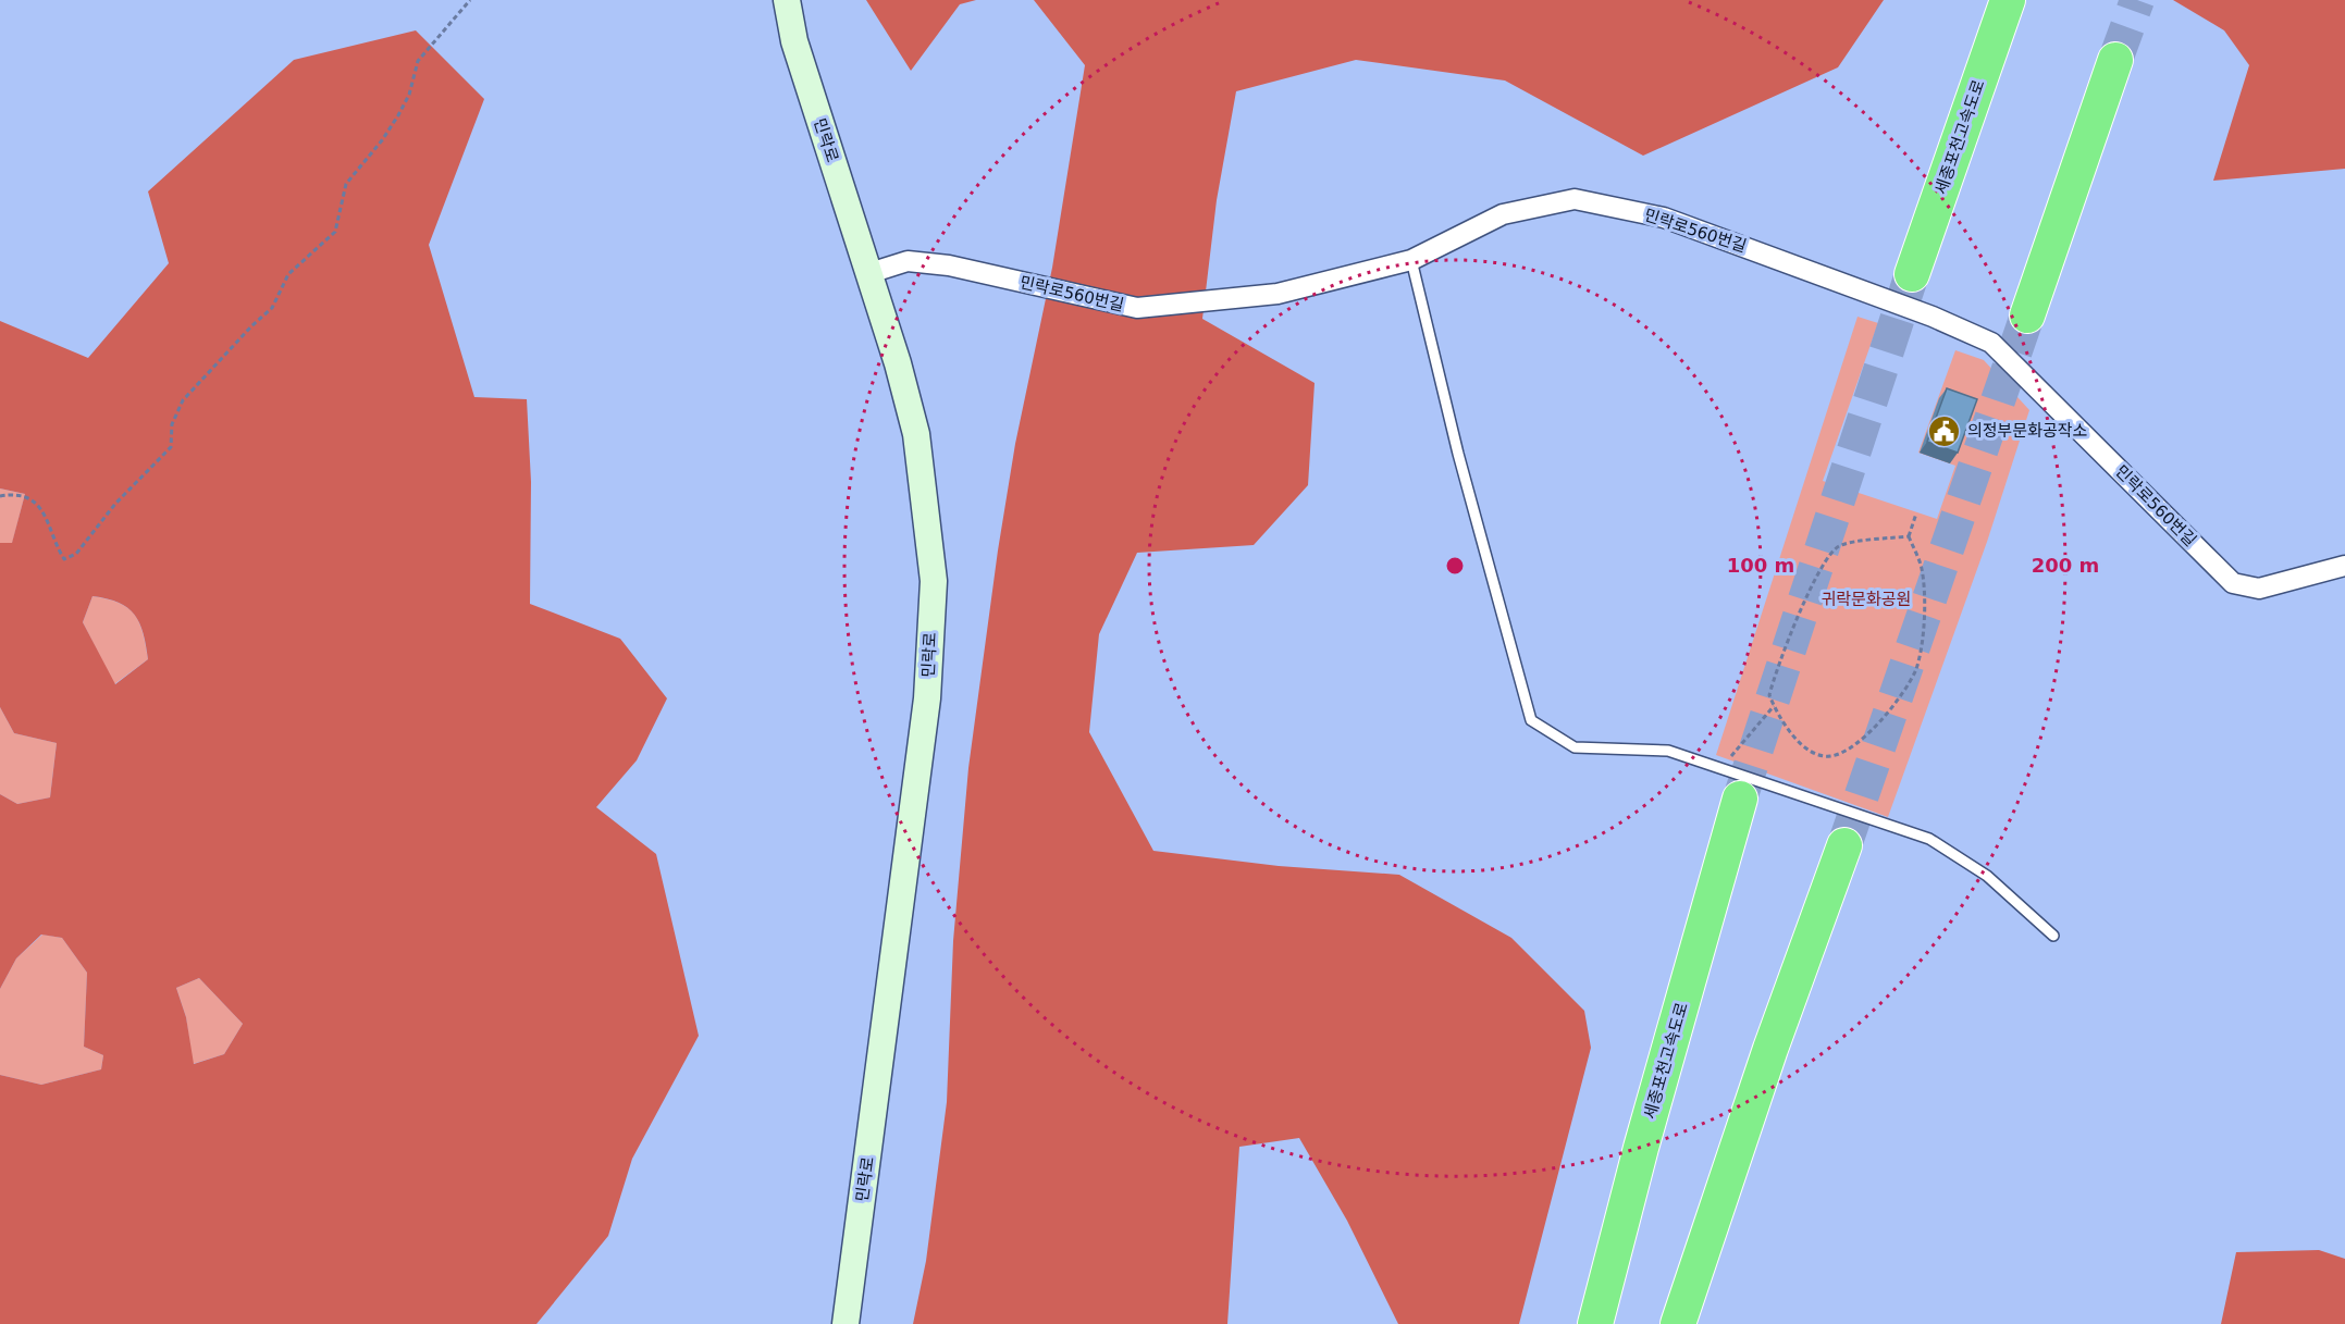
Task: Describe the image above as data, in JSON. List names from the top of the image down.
{
  "streets": {
    "highway": ["세종포천고속도로"],
    "main road": ["민락로"],
    "street": ["민락로560번길"]
  },
  "crossings": [
    ["민락로", "민락로560번길"]
  ],
  "parks": ["귀락문화공원"],
  "places": {
    "public building": ["의정부문화공작소"]
  },
  "rings": ["100 m", "200 m"]
}
